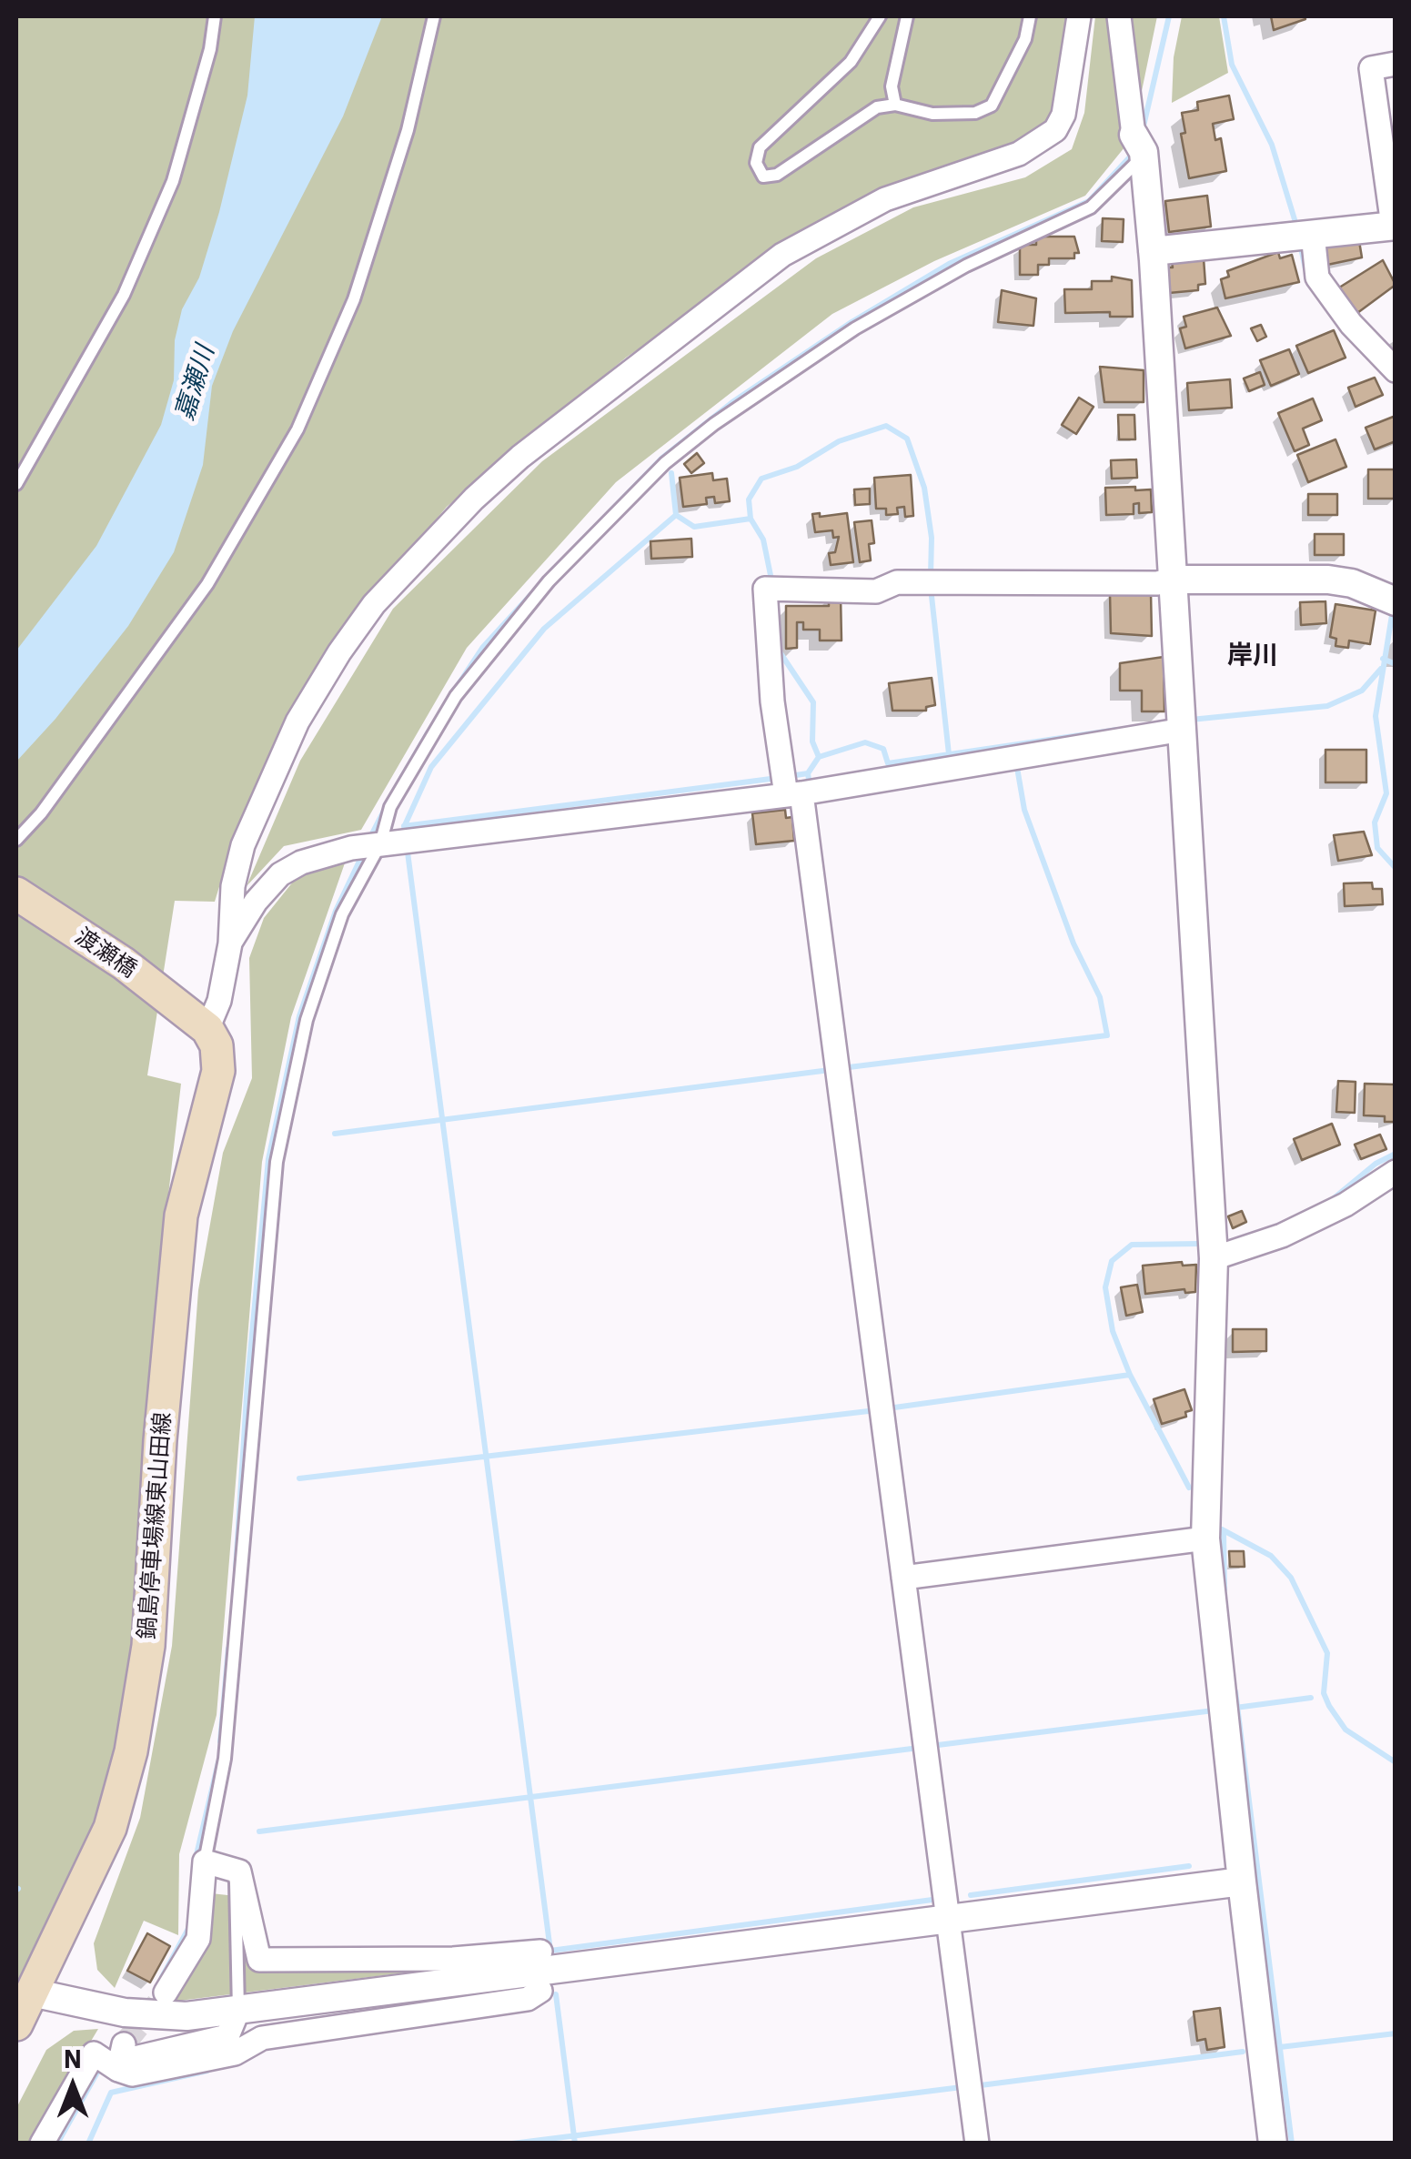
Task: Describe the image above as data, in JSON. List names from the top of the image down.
{
  "streets": {
    "main road": ["渡瀬橋", "鍋島停車場線東山田線"]
  },
  "crossings": [
    ["渡瀬橋", "鍋島停車場線東山田線"]
  ],
  "districts": ["岸川"],
  "water": ["嘉瀬川"],
  "north": "top"
}
